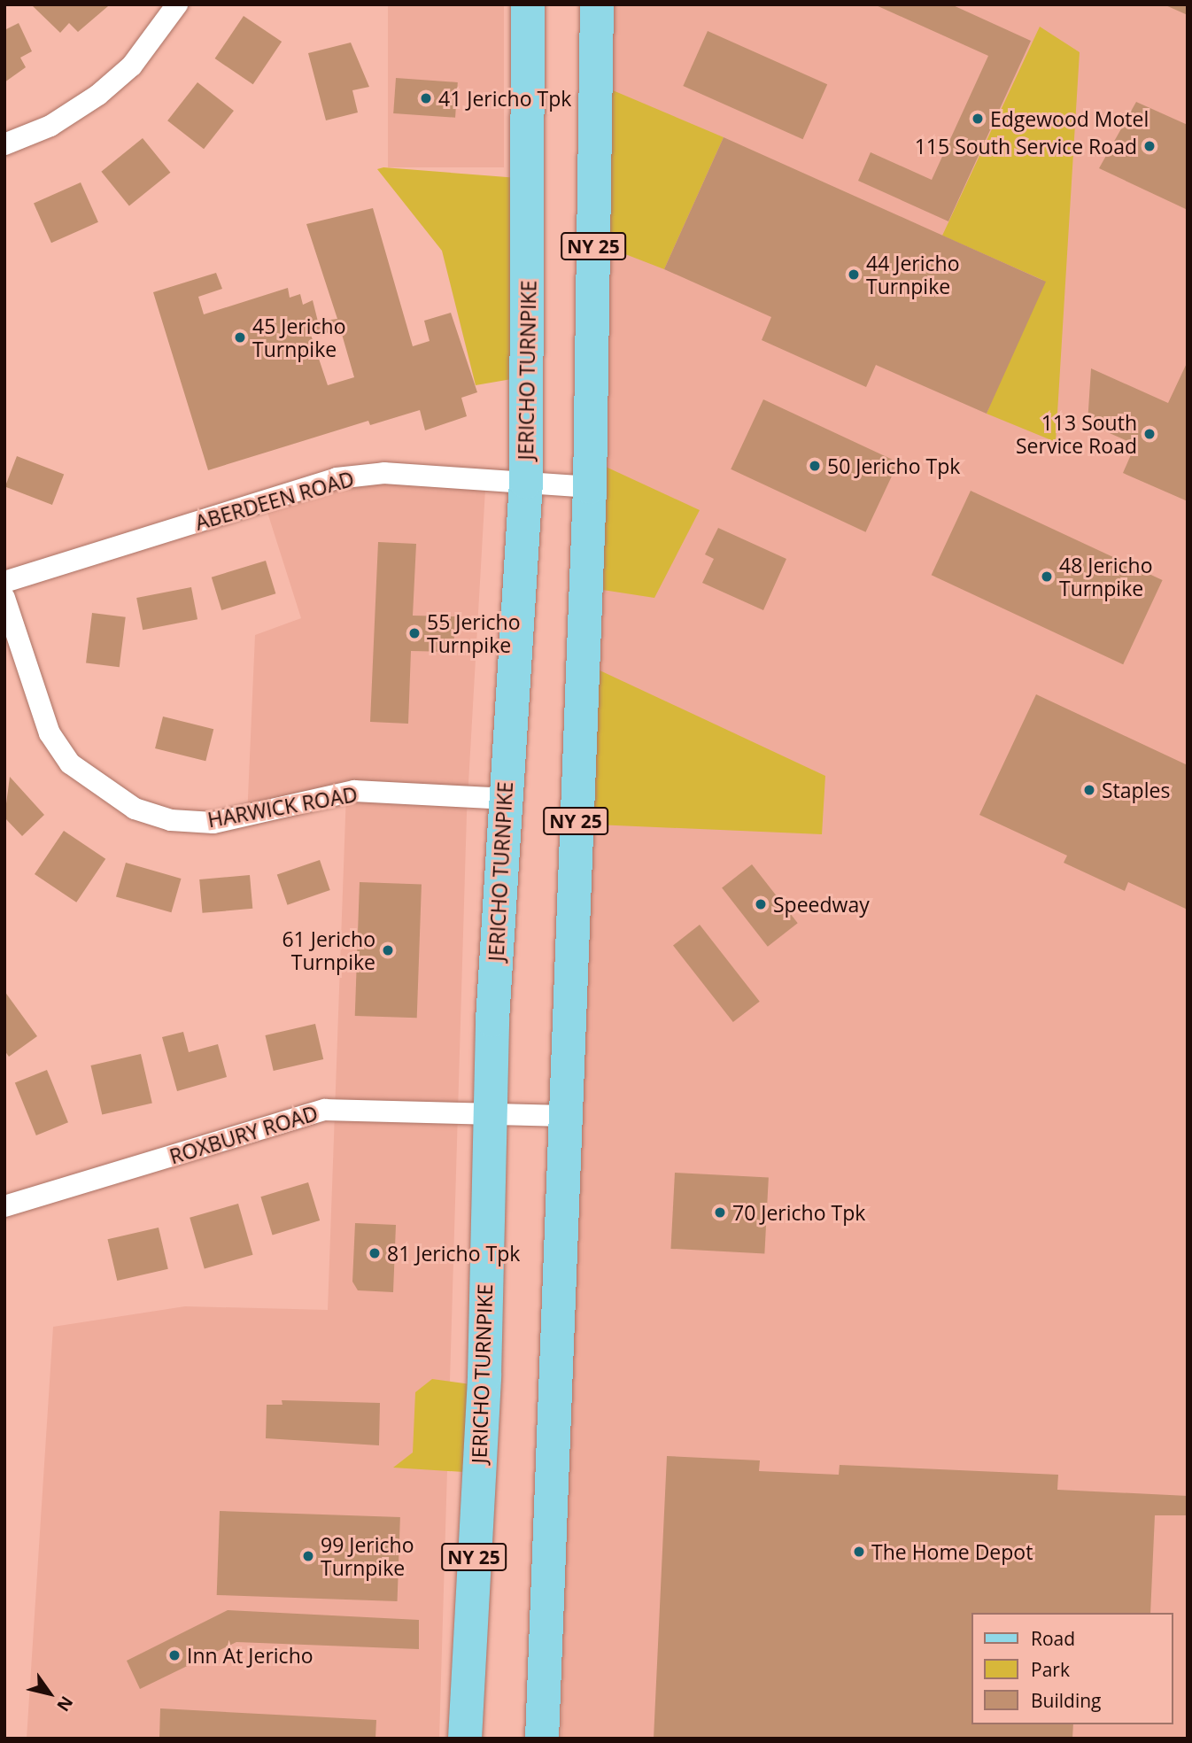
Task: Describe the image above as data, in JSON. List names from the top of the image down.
{
  "streets": {
    "main road": ["NY 25", "JERICHO TURNPIKE"],
    "street": ["ABERDEEN ROAD", "HARWICK ROAD", "ROXBURY ROAD"]
  },
  "crossings": [
    ["NY 25", "ABERDEEN ROAD"],
    ["NY 25", "ROXBURY ROAD"],
    ["JERICHO TURNPIKE", "ABERDEEN ROAD"],
    ["JERICHO TURNPIKE", "HARWICK ROAD"],
    ["JERICHO TURNPIKE", "ROXBURY ROAD"]
  ],
  "places": [
    "41 Jericho Tpk",
    "Edgewood Motel",
    "115 South Service Road",
    "44 Jericho Turnpike",
    "45 Jericho Turnpike",
    "113 South Service Road",
    "50 Jericho Tpk",
    "48 Jericho Turnpike",
    "55 Jericho Turnpike",
    "Staples",
    "Speedway",
    "61 Jericho Turnpike",
    "70 Jericho Tpk",
    "81 Jericho Tpk",
    "The Home Depot",
    "99 Jericho Turnpike",
    "Inn At Jericho"
  ],
  "legend": ["Road", "Park", "Building"],
  "north": "bottom right"
}
